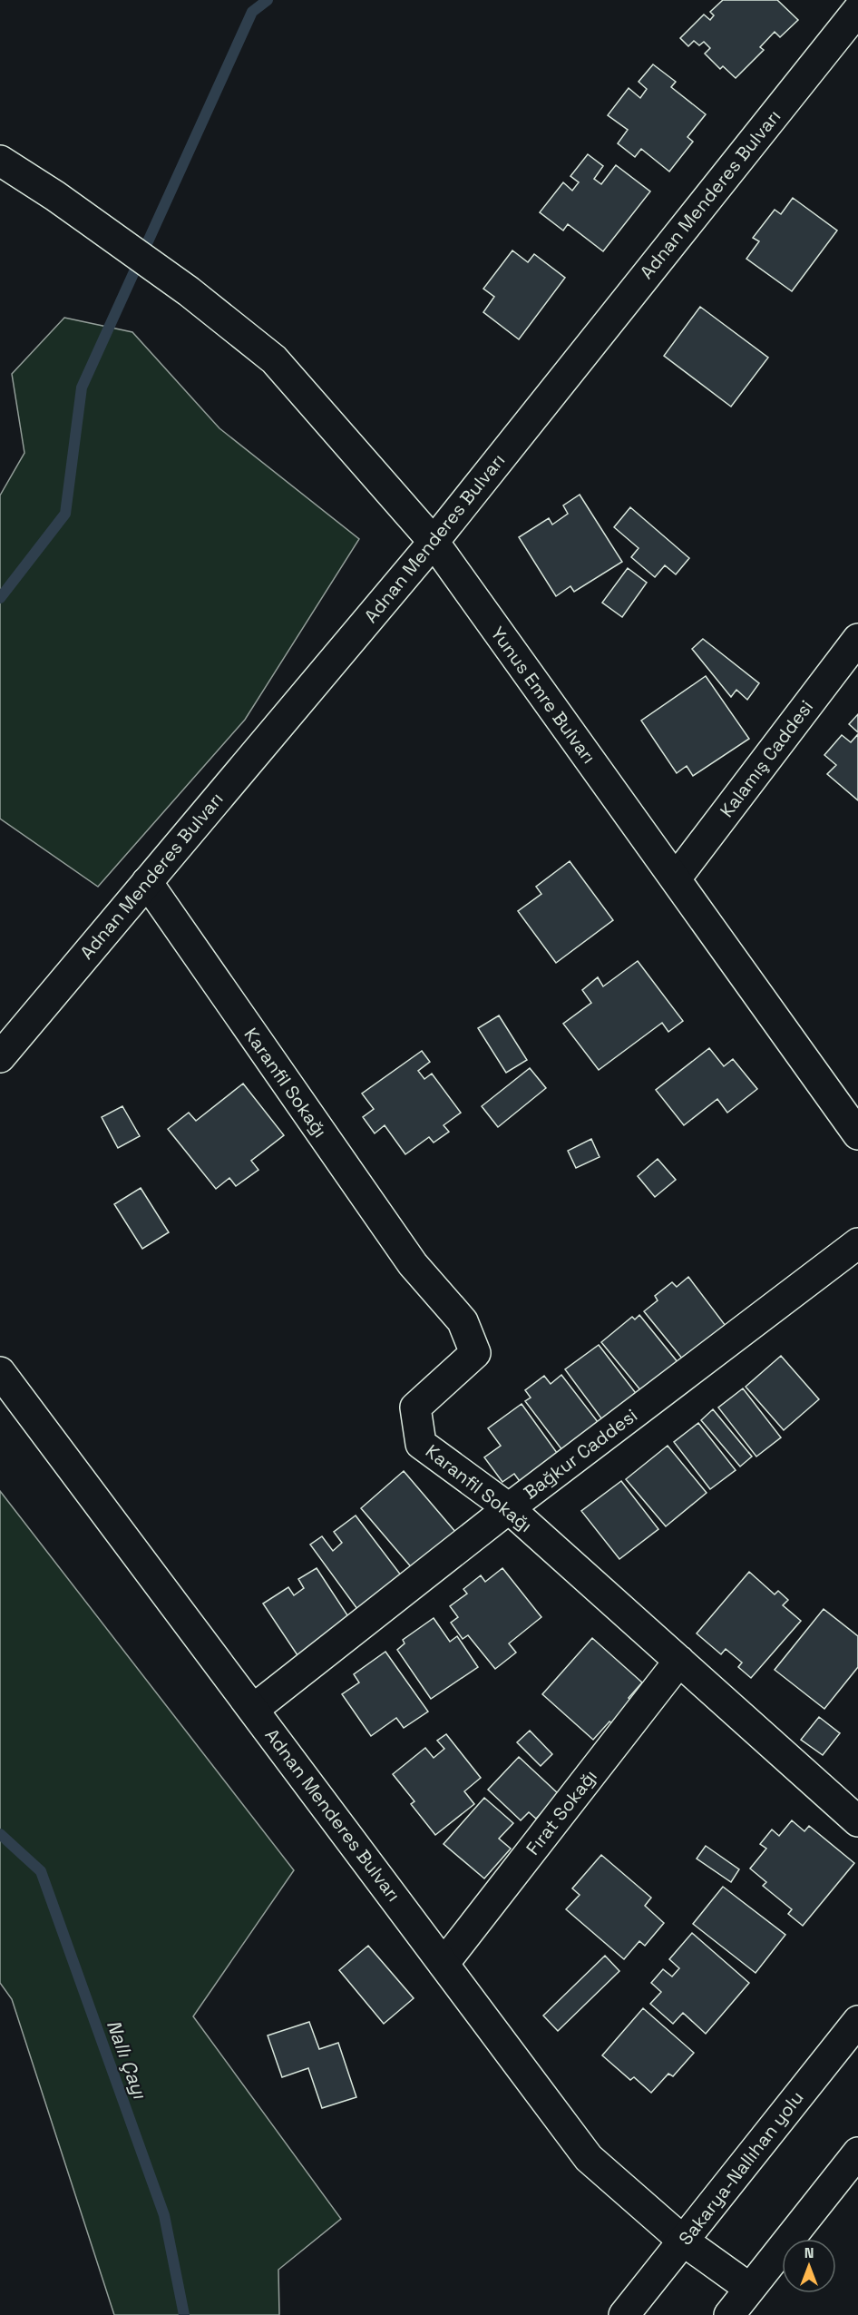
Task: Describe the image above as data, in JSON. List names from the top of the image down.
{
  "streets": {
    "street": [
      "Adnan Menderes Bulvarı",
      "Yunus Emre Bulvarı",
      "Kalamış Caddesi",
      "Karanfil Sokağı",
      "Bağkur Caddesi",
      "Fırat Sokağı",
      "Sakarya-Nallıhan yolu"
    ]
  },
  "crossings": [
    ["Adnan Menderes Bulvarı", "Yunus Emre Bulvarı"],
    ["Adnan Menderes Bulvarı", "Karanfil Sokağı"],
    ["Adnan Menderes Bulvarı", "Bağkur Caddesi"],
    ["Adnan Menderes Bulvarı", "Fırat Sokağı"],
    ["Adnan Menderes Bulvarı", "Sakarya-Nallıhan yolu"],
    ["Yunus Emre Bulvarı", "Kalamış Caddesi"],
    ["Karanfil Sokağı", "Bağkur Caddesi"],
    ["Karanfil Sokağı", "Fırat Sokağı"]
  ],
  "water": ["Nallı Çayı"],
  "north": "top"
}
